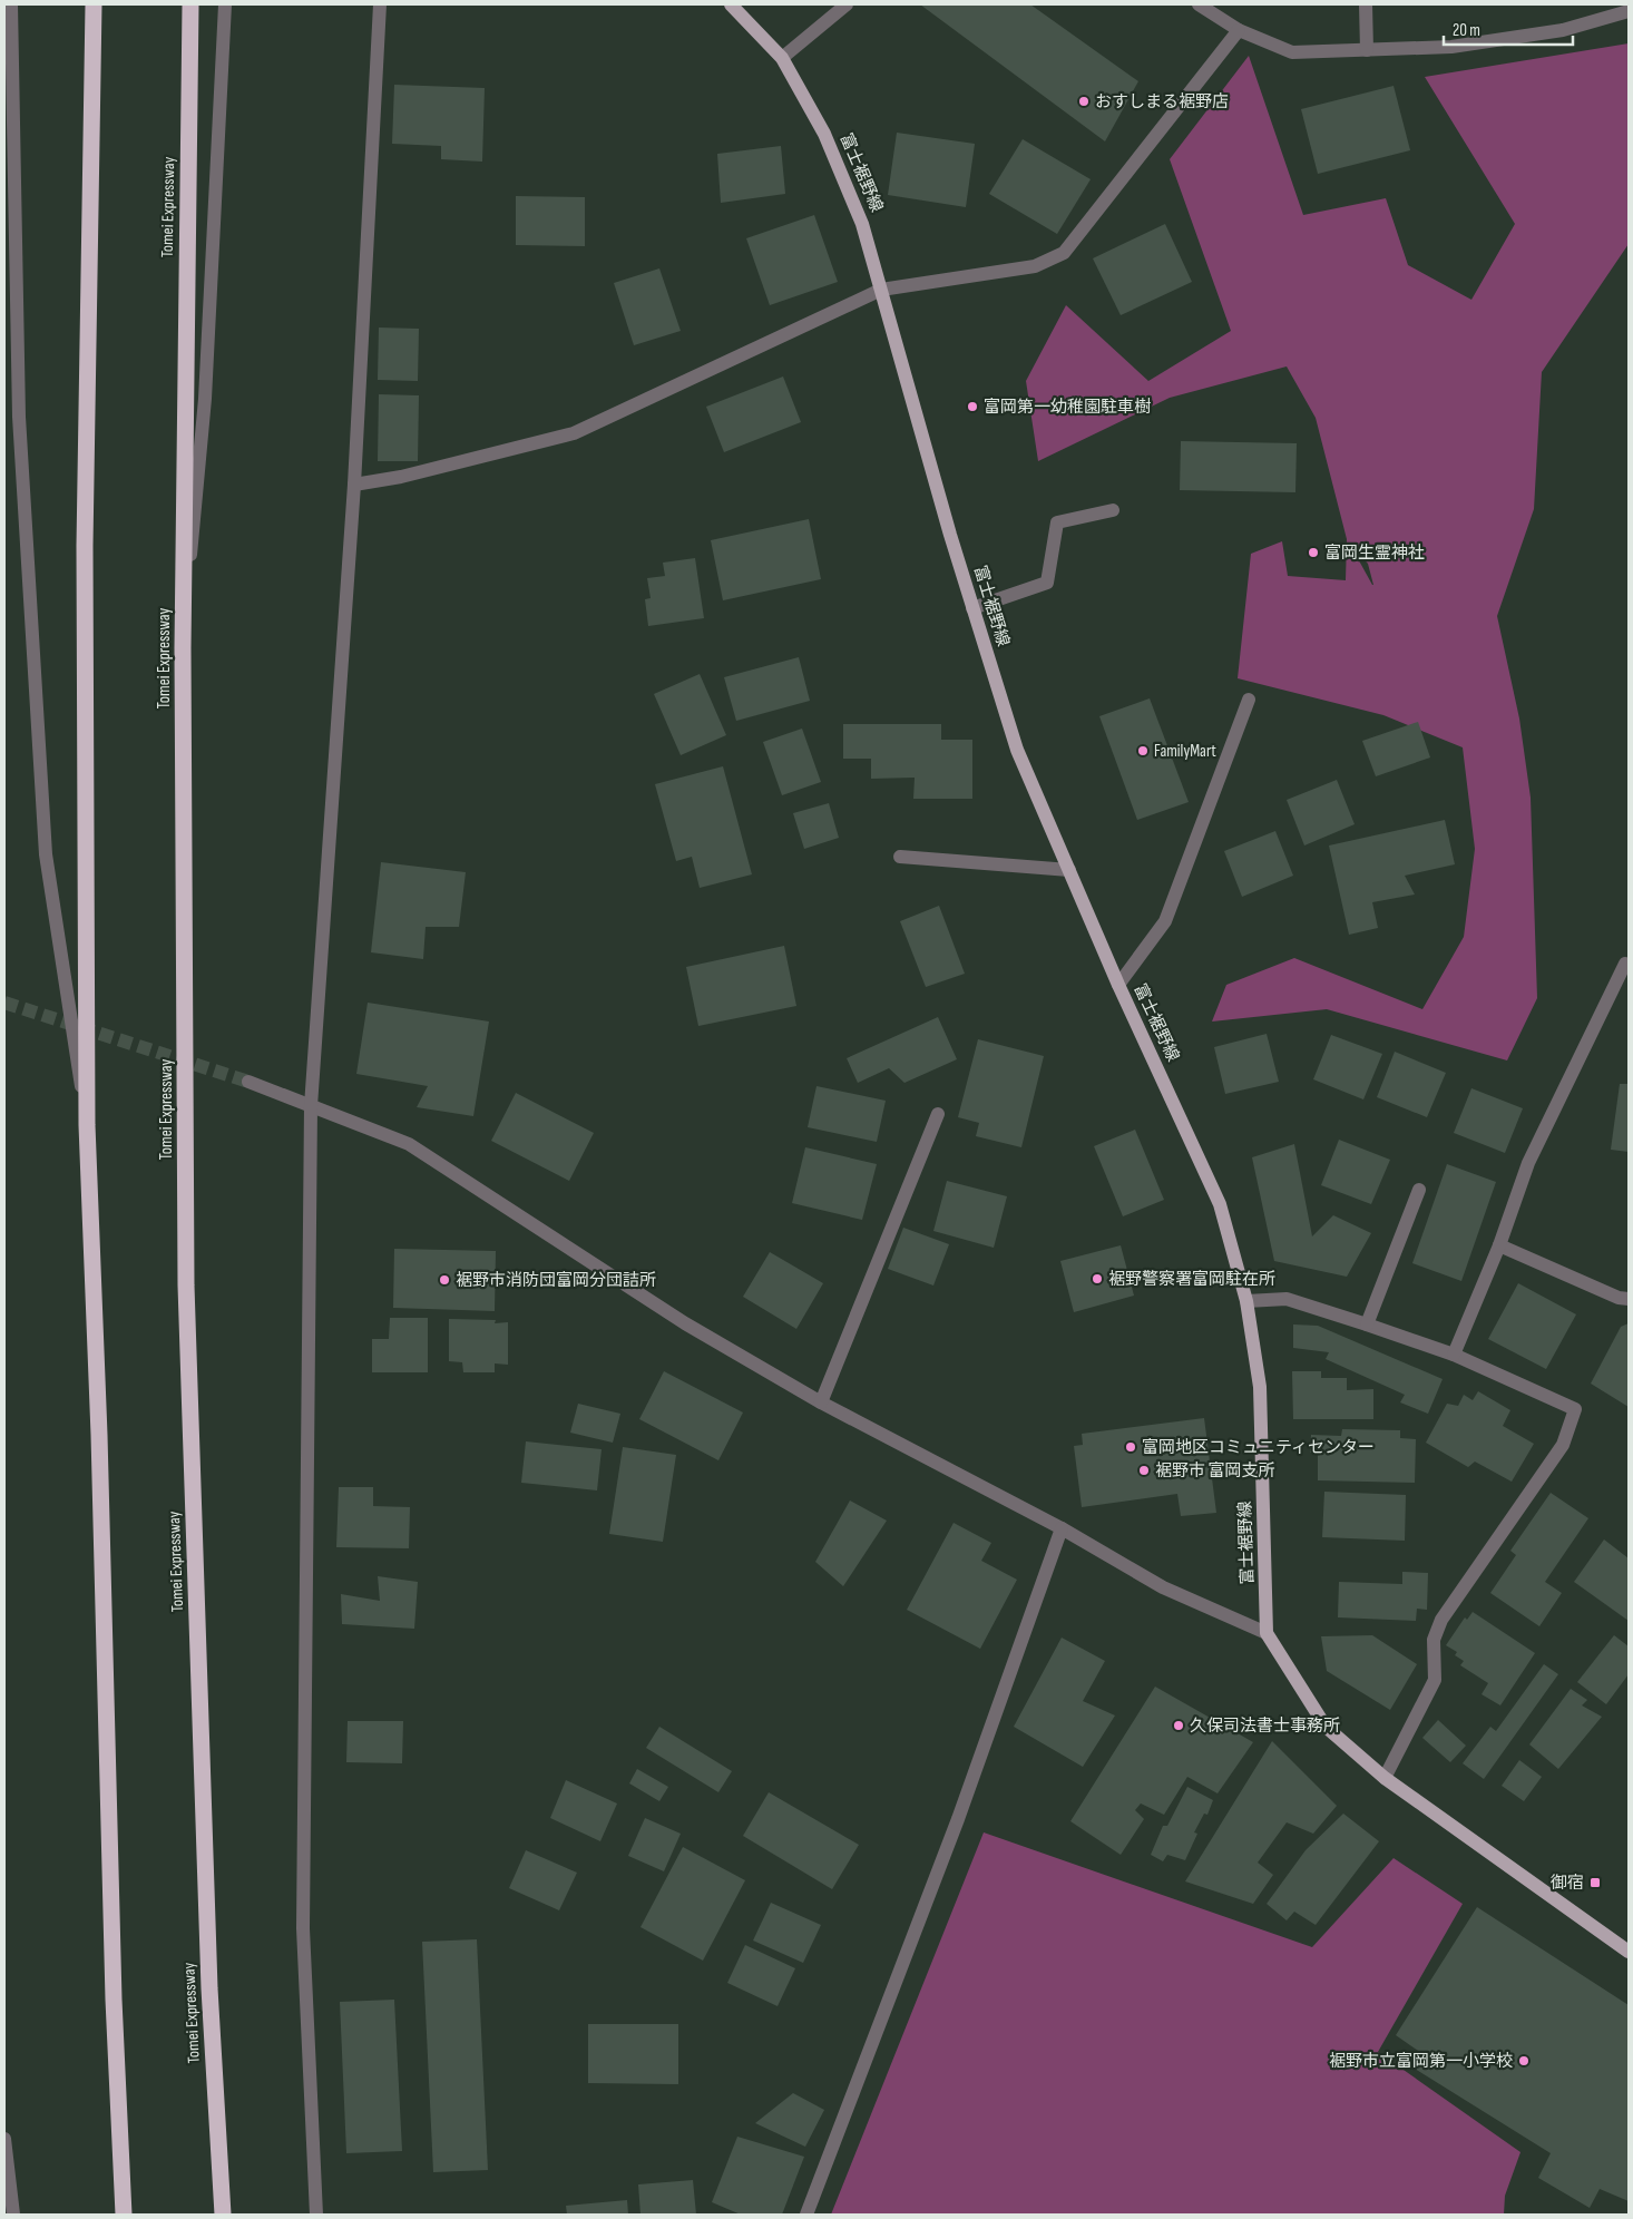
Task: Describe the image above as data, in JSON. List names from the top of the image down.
{
  "streets": {
    "highway": ["Tomei Expressway"],
    "main road": ["富士裾野線"]
  },
  "places": {
    "other": [
      "おすしまる裾野店",
      "富岡第一幼稚園駐車樹",
      "富岡生霊神社",
      "FamilyMart",
      "裾野警察署富岡駐在所",
      "裾野市消防団富岡分団詰所",
      "富岡地区コミュニティセンター",
      "裾野市 富岡支所",
      "久保司法書士事務所",
      "裾野市立富岡第一小学校"
    ],
    "transit": ["御宿"]
  },
  "scale_bar": "20 m"
}
